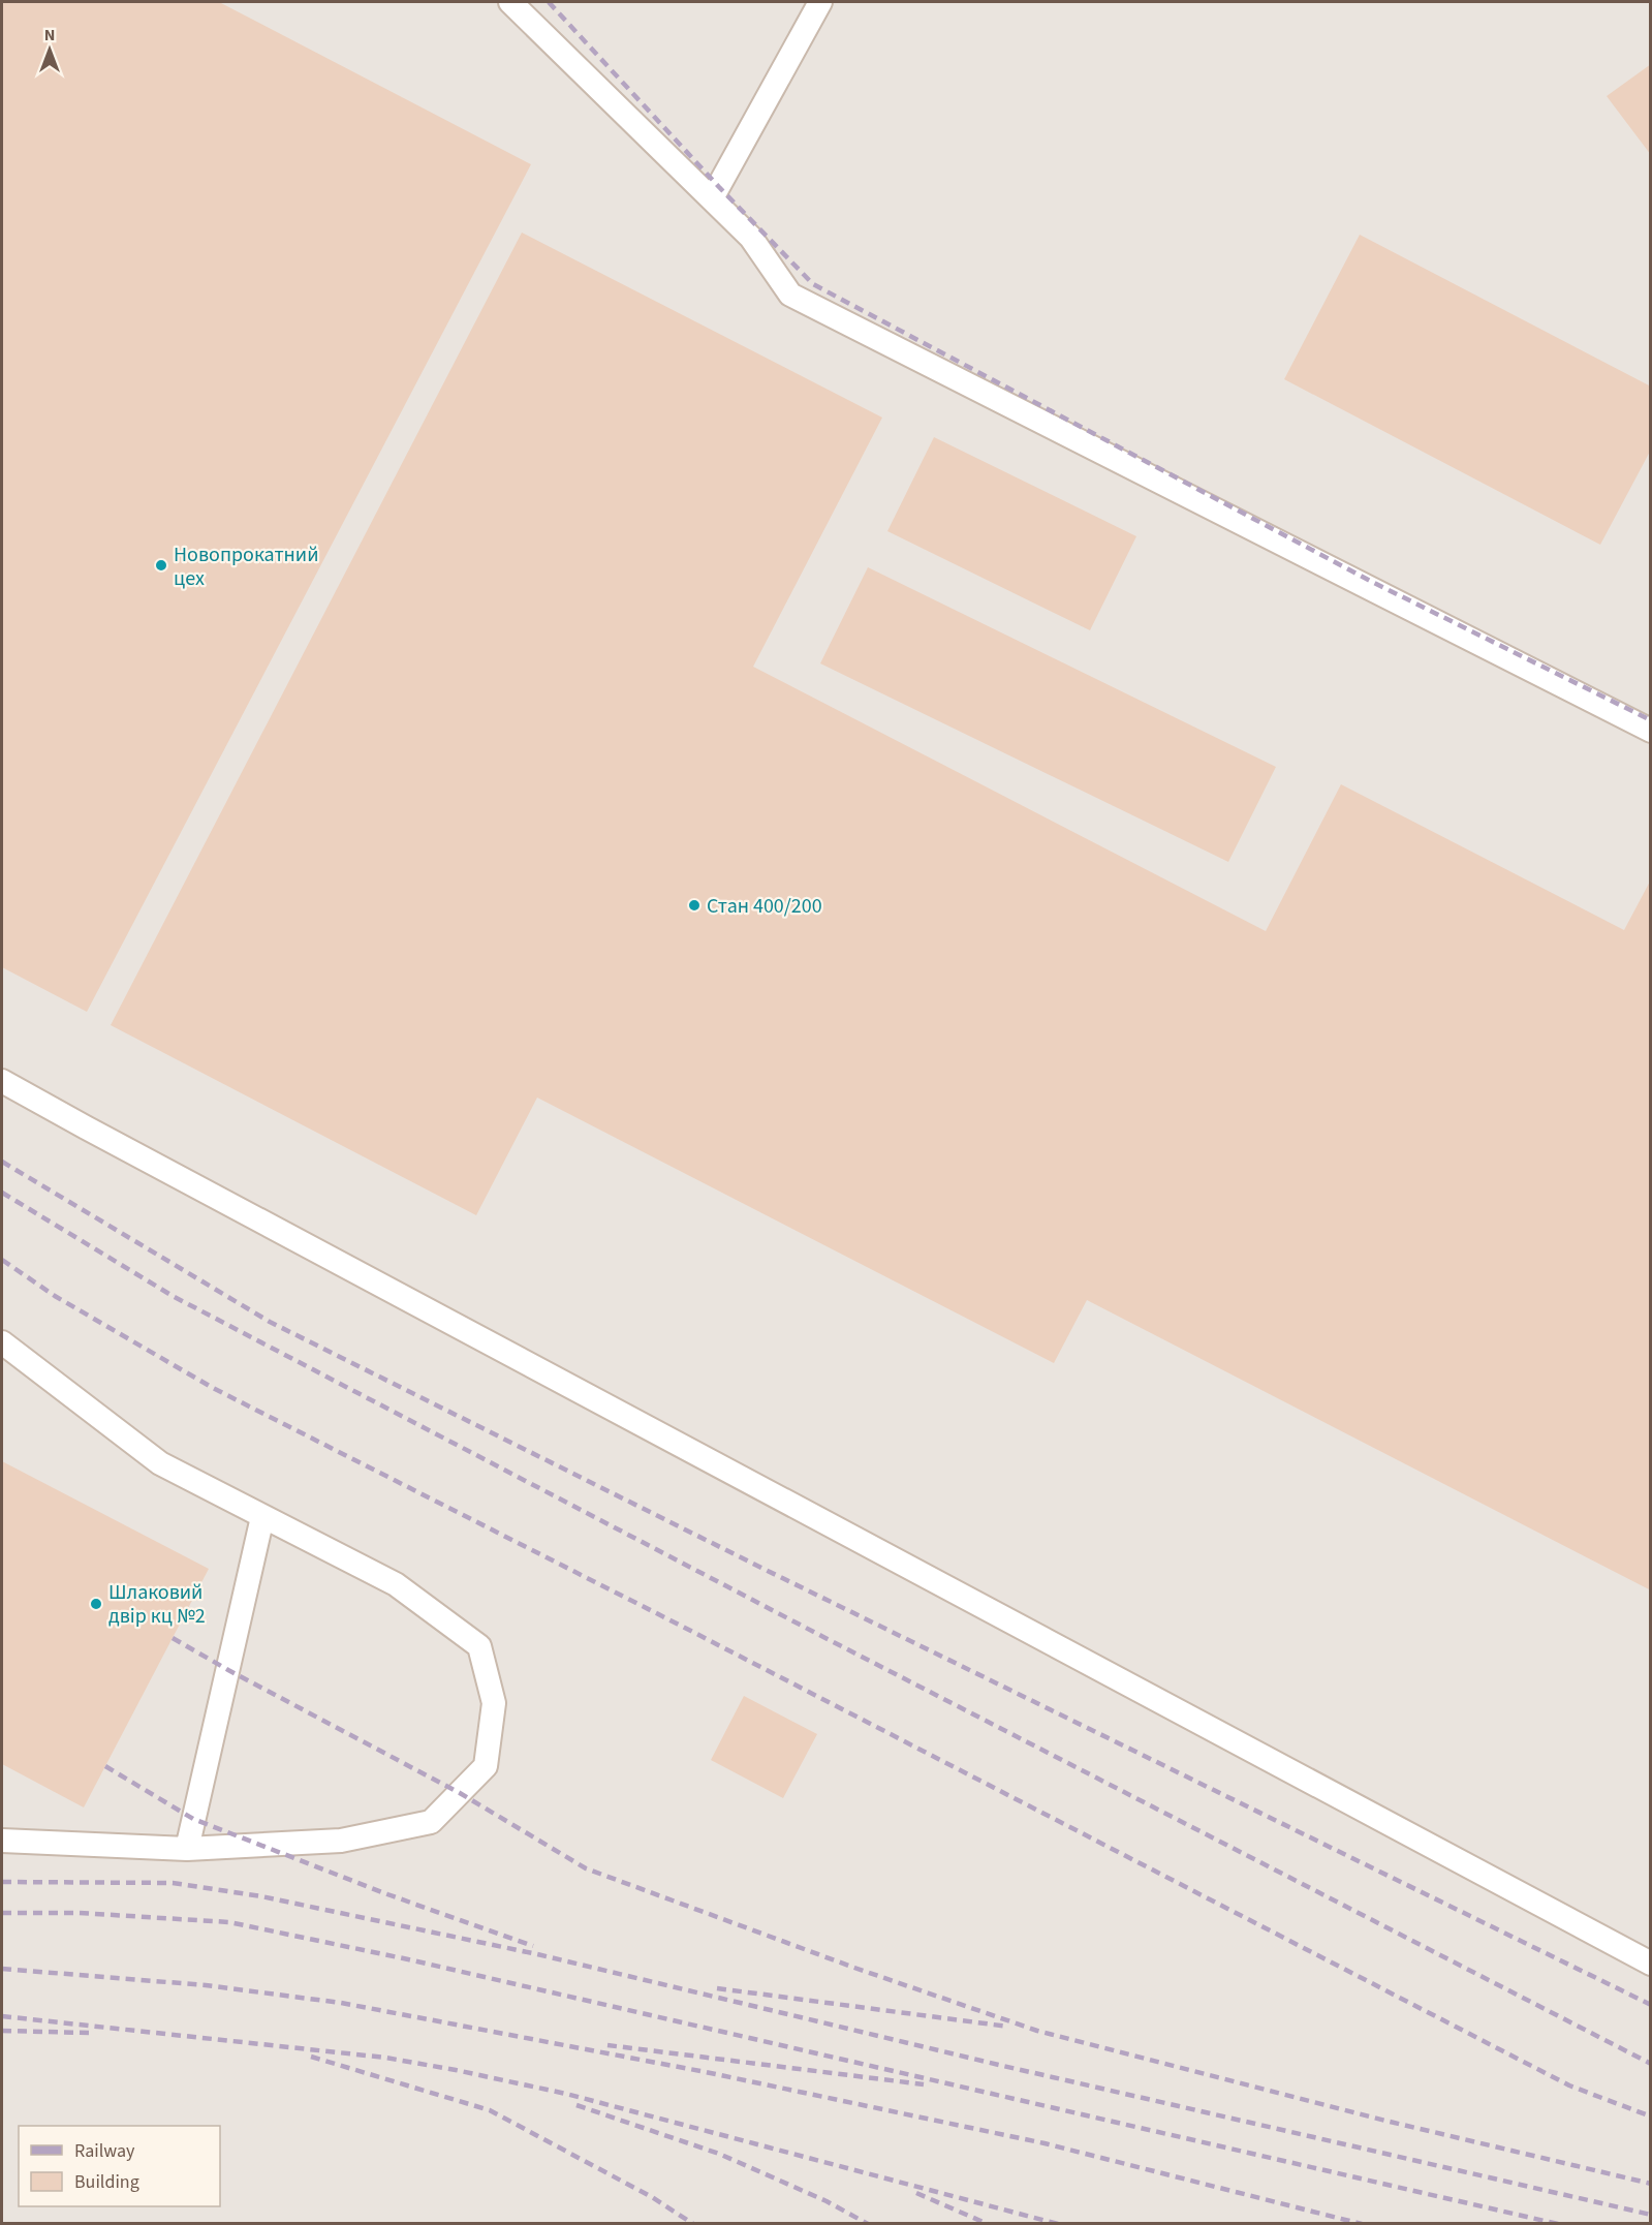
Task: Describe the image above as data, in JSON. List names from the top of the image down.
{
  "places": ["Новопрокатний цех", "Стан 400/200", "Шлаковий двір кц №2"],
  "legend": ["Railway", "Building"],
  "north": "top"
}
